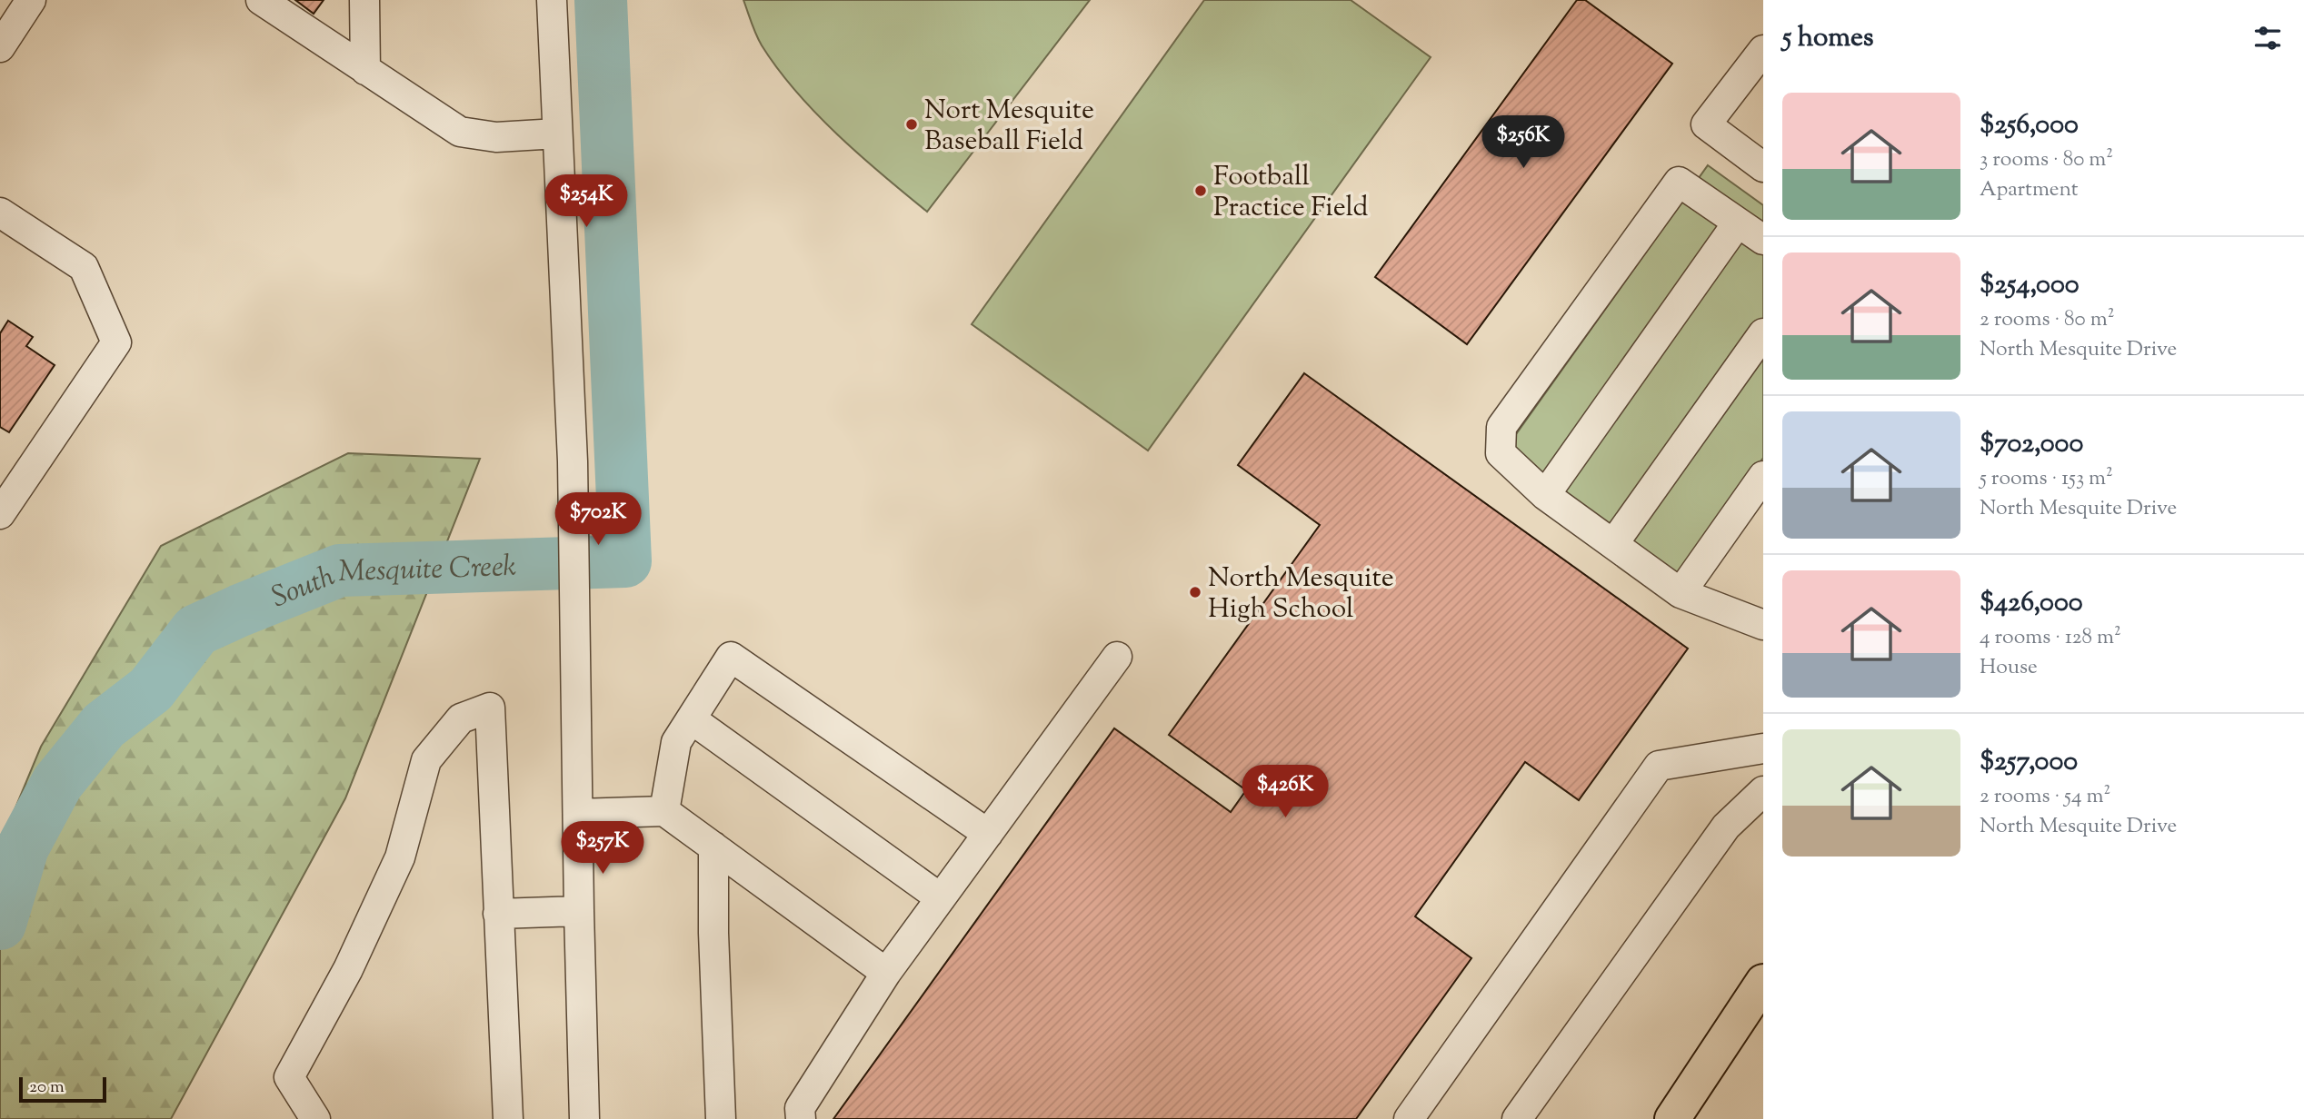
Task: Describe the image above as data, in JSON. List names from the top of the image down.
{
  "water": ["South Mesquite Creek"],
  "places": ["Nort Mesquite Baseball Field", "Football Practice Field", "North Mesquite High School"],
  "scale_bar": "20 m",
  "page": {
    "heading": "5 homes",
    "list": [
      {
        "name": "$256,000",
        "note": "3 rooms · 80 m² · Apartment"
      },
      {
        "name": "$254,000",
        "note": "2 rooms · 80 m² · North Mesquite Drive"
      },
      {
        "name": "$702,000",
        "note": "5 rooms · 153 m² · North Mesquite Drive"
      },
      {
        "name": "$426,000",
        "note": "4 rooms · 128 m² · House"
      },
      {
        "name": "$257,000",
        "note": "2 rooms · 54 m² · North Mesquite Drive"
      }
    ],
    "price": [
      "$256K",
      "$254K",
      "$702K",
      "$426K",
      "$257K"
    ],
    "scale": "20 m"
  }
}
